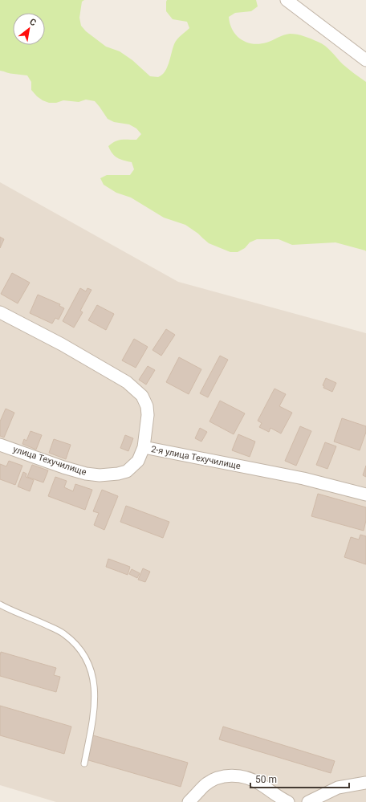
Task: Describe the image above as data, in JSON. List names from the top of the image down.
{
  "streets": {
    "street": ["2-я улица Техучилище", "улица Техучилище"]
  },
  "crossings": [
    ["2-я улица Техучилище", "улица Техучилище"]
  ],
  "scale_bar": "50 m",
  "north": "top right"
}
